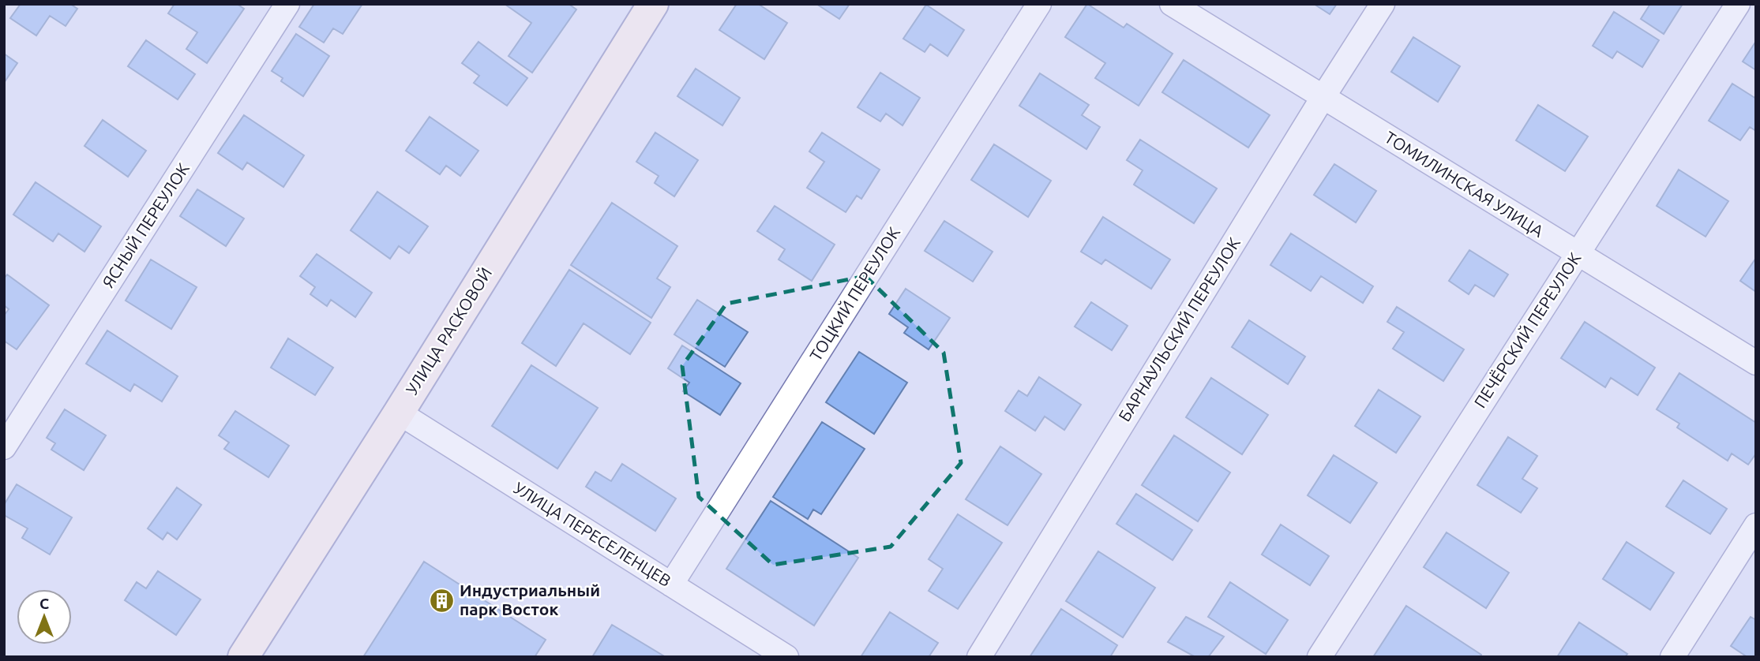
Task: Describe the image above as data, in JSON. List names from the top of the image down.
{
  "streets": {
    "street": [
      "ТОМИЛИНСКАЯ УЛИЦА",
      "ЯСНЫЙ ПЕРЕУЛОК",
      "ТОЦКИЙ ПЕРЕУЛОК",
      "БАРНАУЛЬСКИЙ ПЕРЕУЛОК",
      "ПЕЧЁРСКИЙ ПЕРЕУЛОК",
      "УЛИЦА РАСКОВОЙ",
      "УЛИЦА ПЕРЕСЕЛЕНЦЕВ"
    ]
  },
  "crossings": [
    ["ТОМИЛИНСКАЯ УЛИЦА", "БАРНАУЛЬСКИЙ ПЕРЕУЛОК"],
    ["ТОМИЛИНСКАЯ УЛИЦА", "ПЕЧЁРСКИЙ ПЕРЕУЛОК"],
    ["ТОЦКИЙ ПЕРЕУЛОК", "УЛИЦА ПЕРЕСЕЛЕНЦЕВ"],
    ["УЛИЦА РАСКОВОЙ", "УЛИЦА ПЕРЕСЕЛЕНЦЕВ"]
  ],
  "places": {
    "building": ["Индустриальный парк Восток"]
  },
  "north": "top"
}
